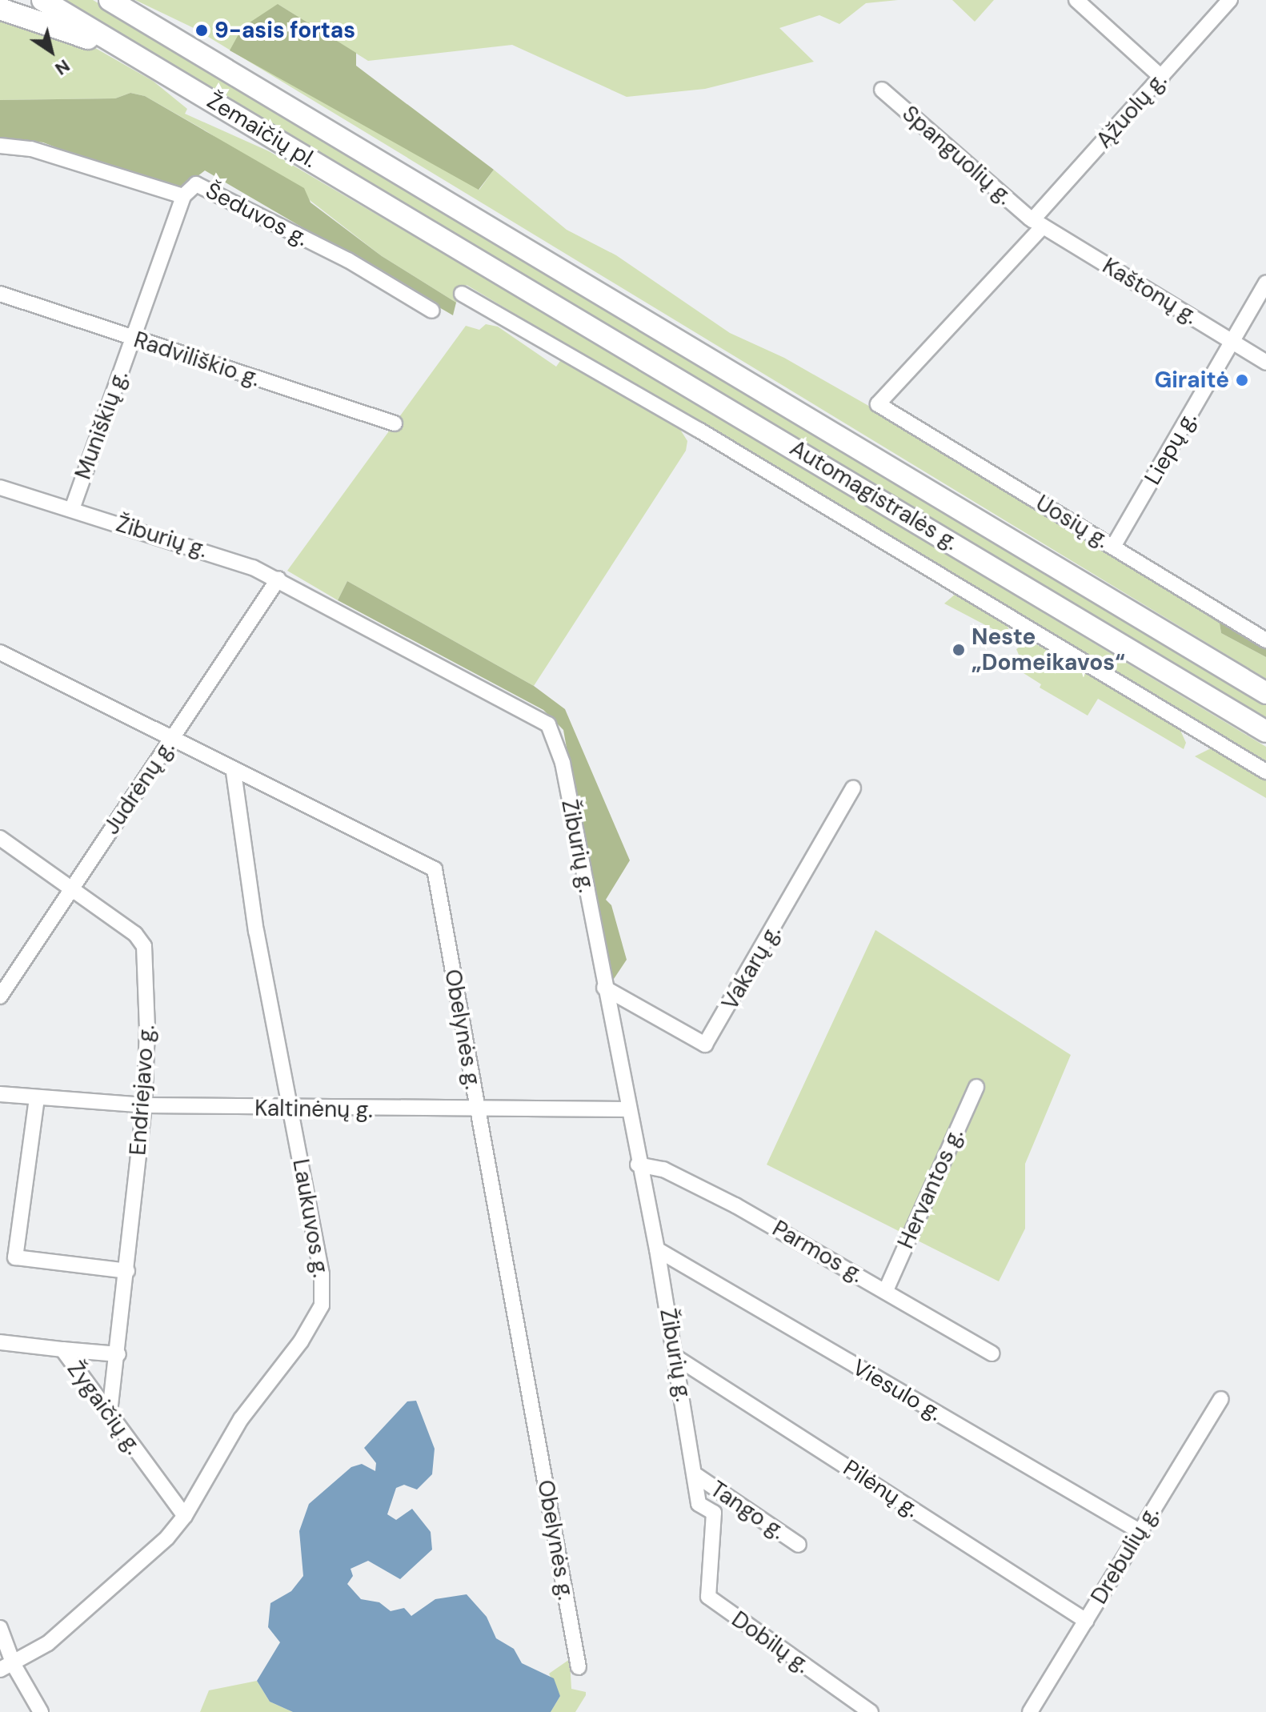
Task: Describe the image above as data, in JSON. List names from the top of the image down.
{
  "streets": {
    "highway": ["Žemaičių pl.", "Automagistralės g."],
    "street": [
      "Ąžuolų g.",
      "Spanguolių g.",
      "Šeduvos g.",
      "Kaštonų g.",
      "Radviliškio g.",
      "Muniškių g.",
      "Liepų g.",
      "Uosių g.",
      "Žiburių g.",
      "Judrėnų g.",
      "Vakarų g.",
      "Obelynės g.",
      "Endriejavo g.",
      "Kaltinėnų g.",
      "Hervantos g.",
      "Laukuvos g.",
      "Parmos g.",
      "Viesulo g.",
      "Žygaičių g.",
      "Pilėnų g.",
      "Tango g.",
      "Drebulių g.",
      "Dobilų g."
    ]
  },
  "crossings": [
    ["Ąžuolų g.", "Spanguolių g."],
    ["Ąžuolų g.", "Kaštonų g."],
    ["Ąžuolų g.", "Uosių g."],
    ["Žemaičių pl.", "Automagistralės g."],
    ["Spanguolių g.", "Kaštonų g."],
    ["Šeduvos g.", "Muniškių g."],
    ["Kaštonų g.", "Liepų g."],
    ["Radviliškio g.", "Muniškių g."],
    ["Muniškių g.", "Žiburių g."],
    ["Liepų g.", "Uosių g."],
    ["Žiburių g.", "Judrėnų g."],
    ["Žiburių g.", "Vakarų g."],
    ["Žiburių g.", "Kaltinėnų g."],
    ["Žiburių g.", "Parmos g."],
    ["Žiburių g.", "Viesulo g."],
    ["Žiburių g.", "Pilėnų g."],
    ["Žiburių g.", "Tango g."],
    ["Žiburių g.", "Dobilų g."],
    ["Judrėnų g.", "Obelynės g."],
    ["Judrėnų g.", "Endriejavo g."],
    ["Obelynės g.", "Kaltinėnų g."],
    ["Obelynės g.", "Laukuvos g."],
    ["Endriejavo g.", "Kaltinėnų g."],
    ["Endriejavo g.", "Žygaičių g."],
    ["Kaltinėnų g.", "Laukuvos g."],
    ["Hervantos g.", "Parmos g."],
    ["Laukuvos g.", "Žygaičių g."],
    ["Viesulo g.", "Drebulių g."],
    ["Pilėnų g.", "Drebulių g."]
  ],
  "places": ["9-asis fortas", "Giraitė", "Neste „Domeikavos“"],
  "north": "bottom right"
}
